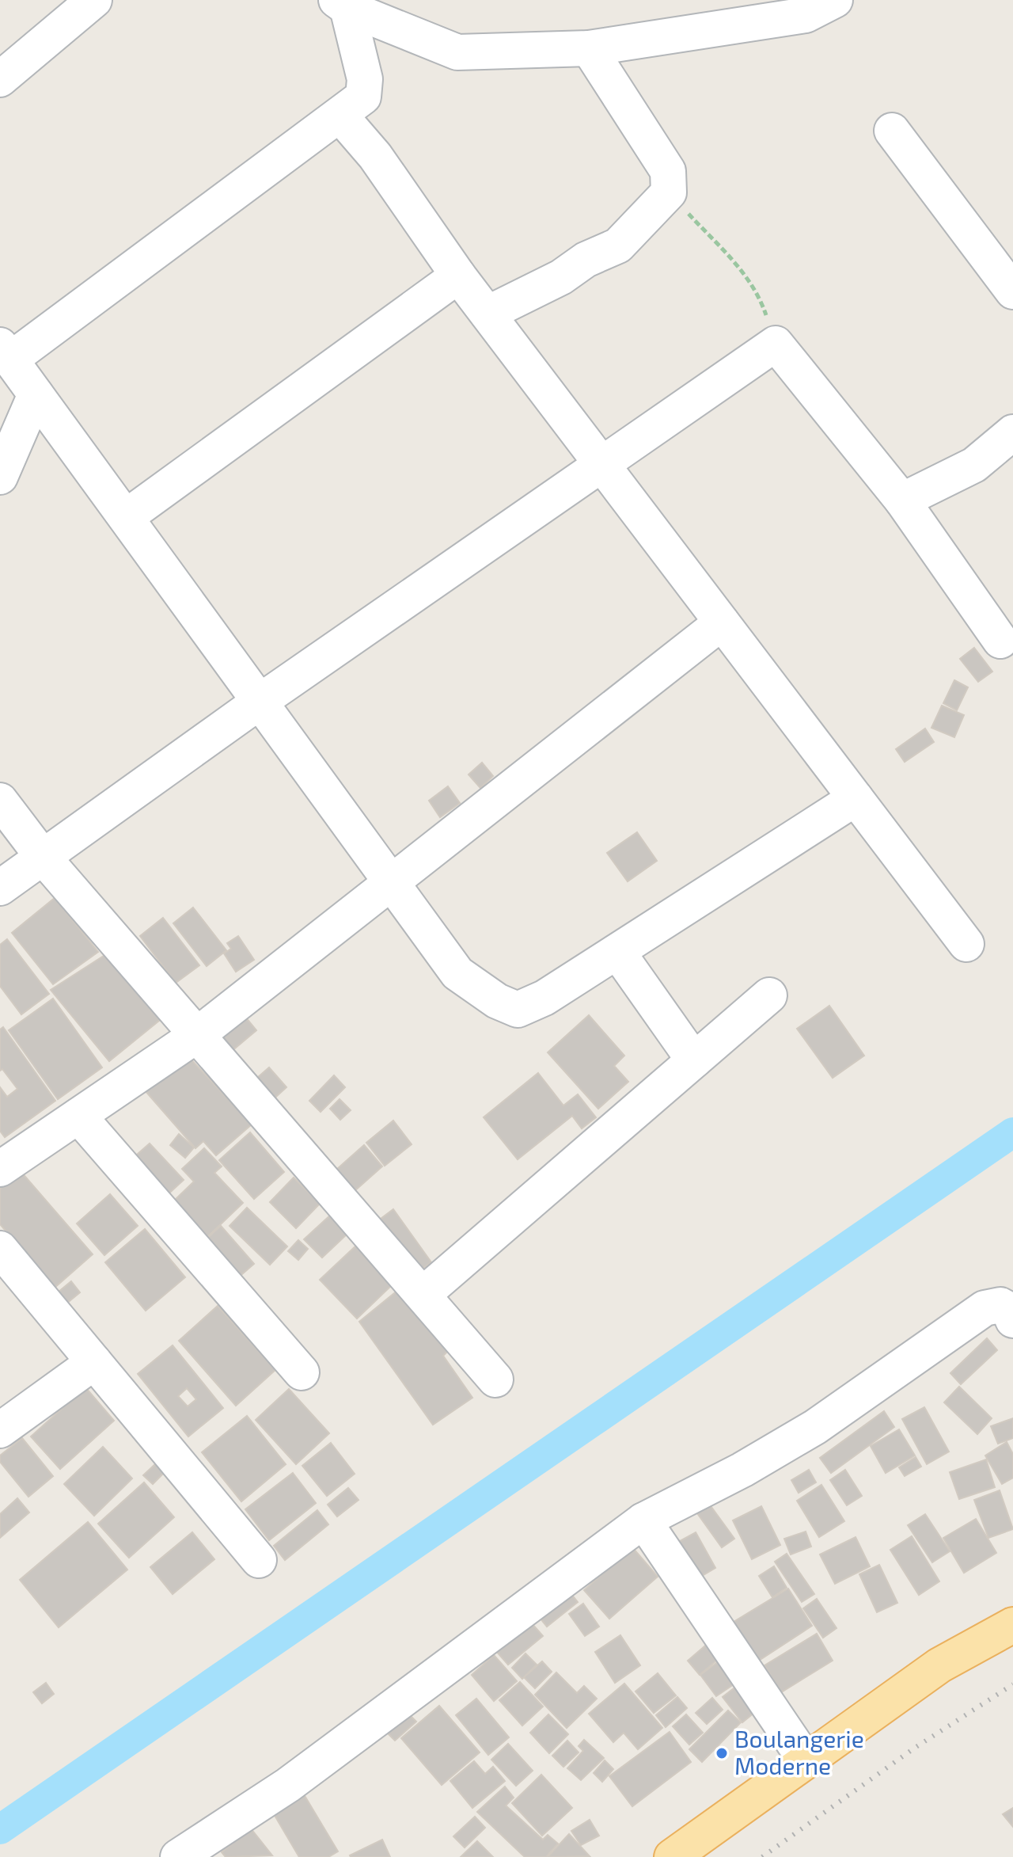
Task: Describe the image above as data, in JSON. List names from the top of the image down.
{
  "places": ["Boulangerie Moderne"]
}
